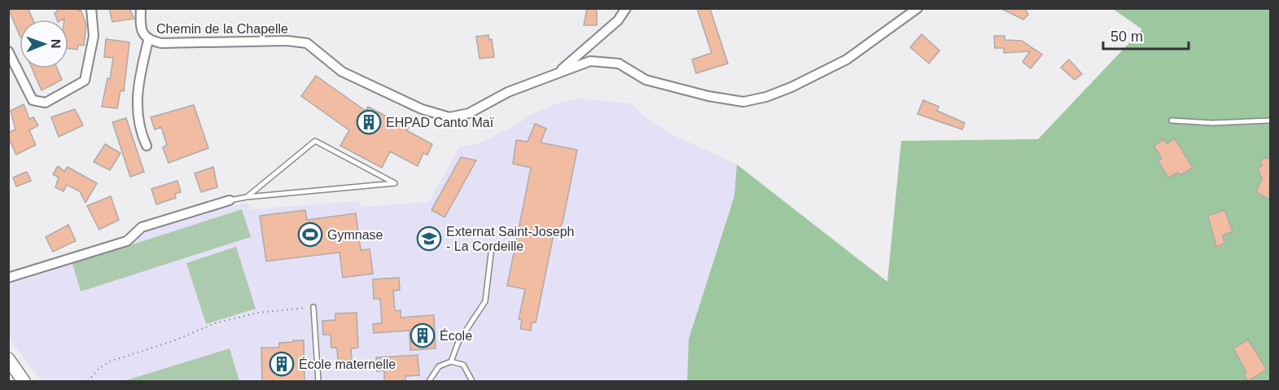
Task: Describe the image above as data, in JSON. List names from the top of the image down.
{
  "streets": {
    "street": ["Chemin de la Chapelle"]
  },
  "places": {
    "building": ["EHPAD Canto Maï", "École", "École maternelle"],
    "sports": ["Gymnase"],
    "school or university": ["Externat Saint-Joseph - La Cordeille"]
  },
  "scale_bar": "50 m",
  "north": "right"
}
